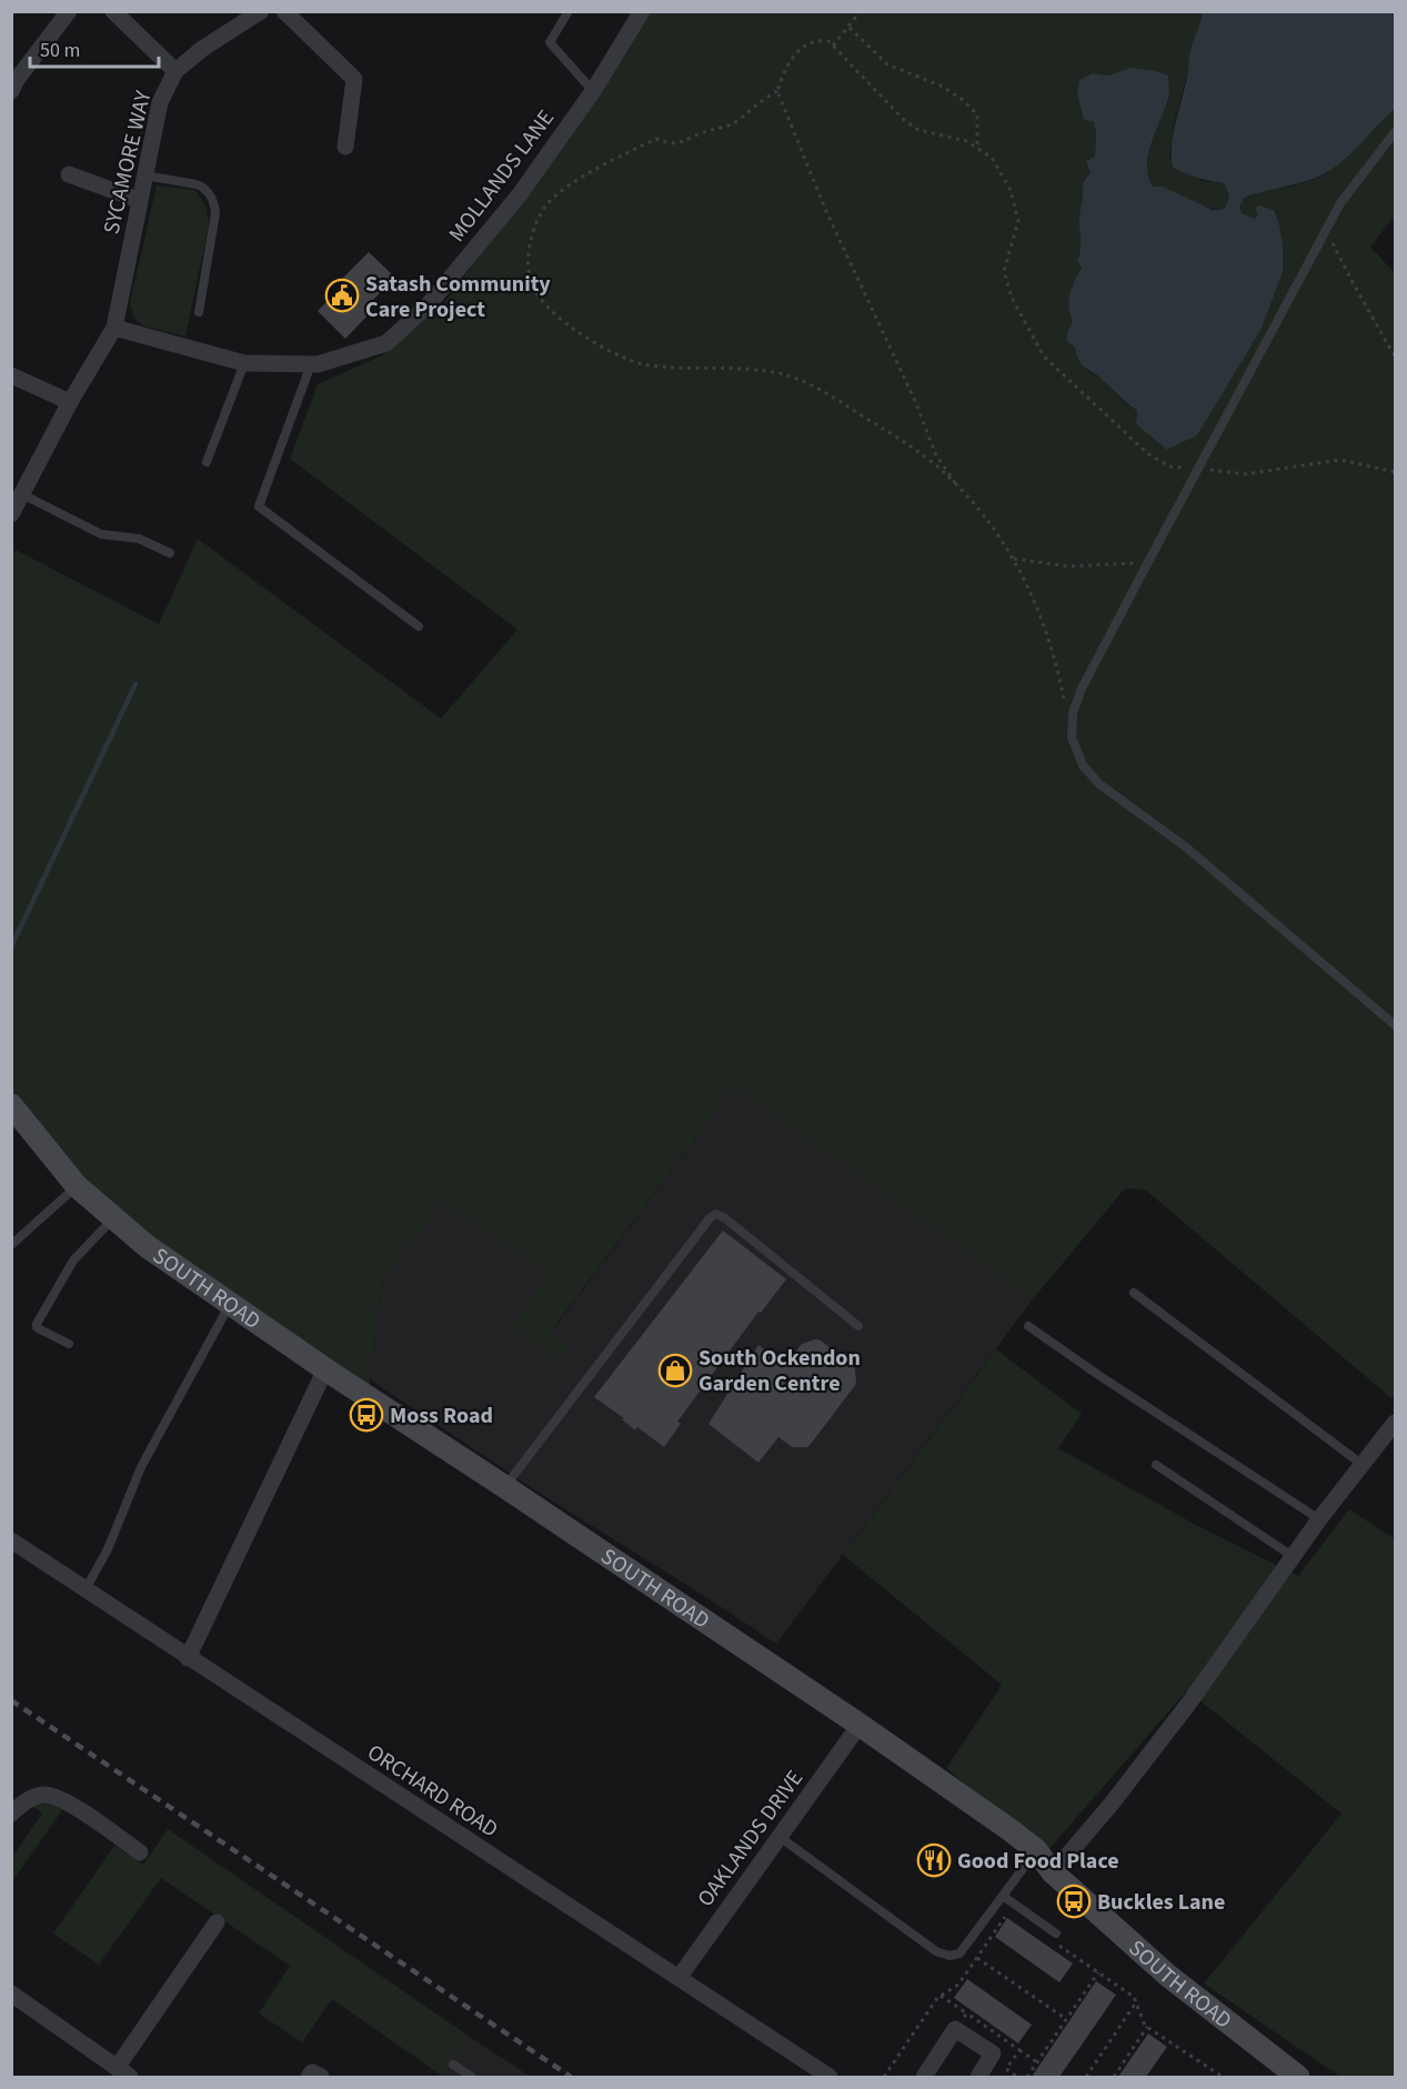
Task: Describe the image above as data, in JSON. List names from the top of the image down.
{
  "streets": {
    "main road": ["SOUTH ROAD"],
    "street": [
      "SYCAMORE WAY",
      "MOLLANDS LANE",
      "ORCHARD ROAD",
      "OAKLANDS DRIVE"
    ]
  },
  "crossings": [
    ["SYCAMORE WAY", "MOLLANDS LANE"],
    ["SOUTH ROAD", "OAKLANDS DRIVE"],
    ["ORCHARD ROAD", "OAKLANDS DRIVE"]
  ],
  "places": {
    "public building": ["Satash Community Care Project"],
    "shop": ["South Ockendon Garden Centre"],
    "bus stop": ["Moss Road", "Buckles Lane"],
    "restaurant": ["Good Food Place"]
  },
  "scale_bar": "50 m"
}
